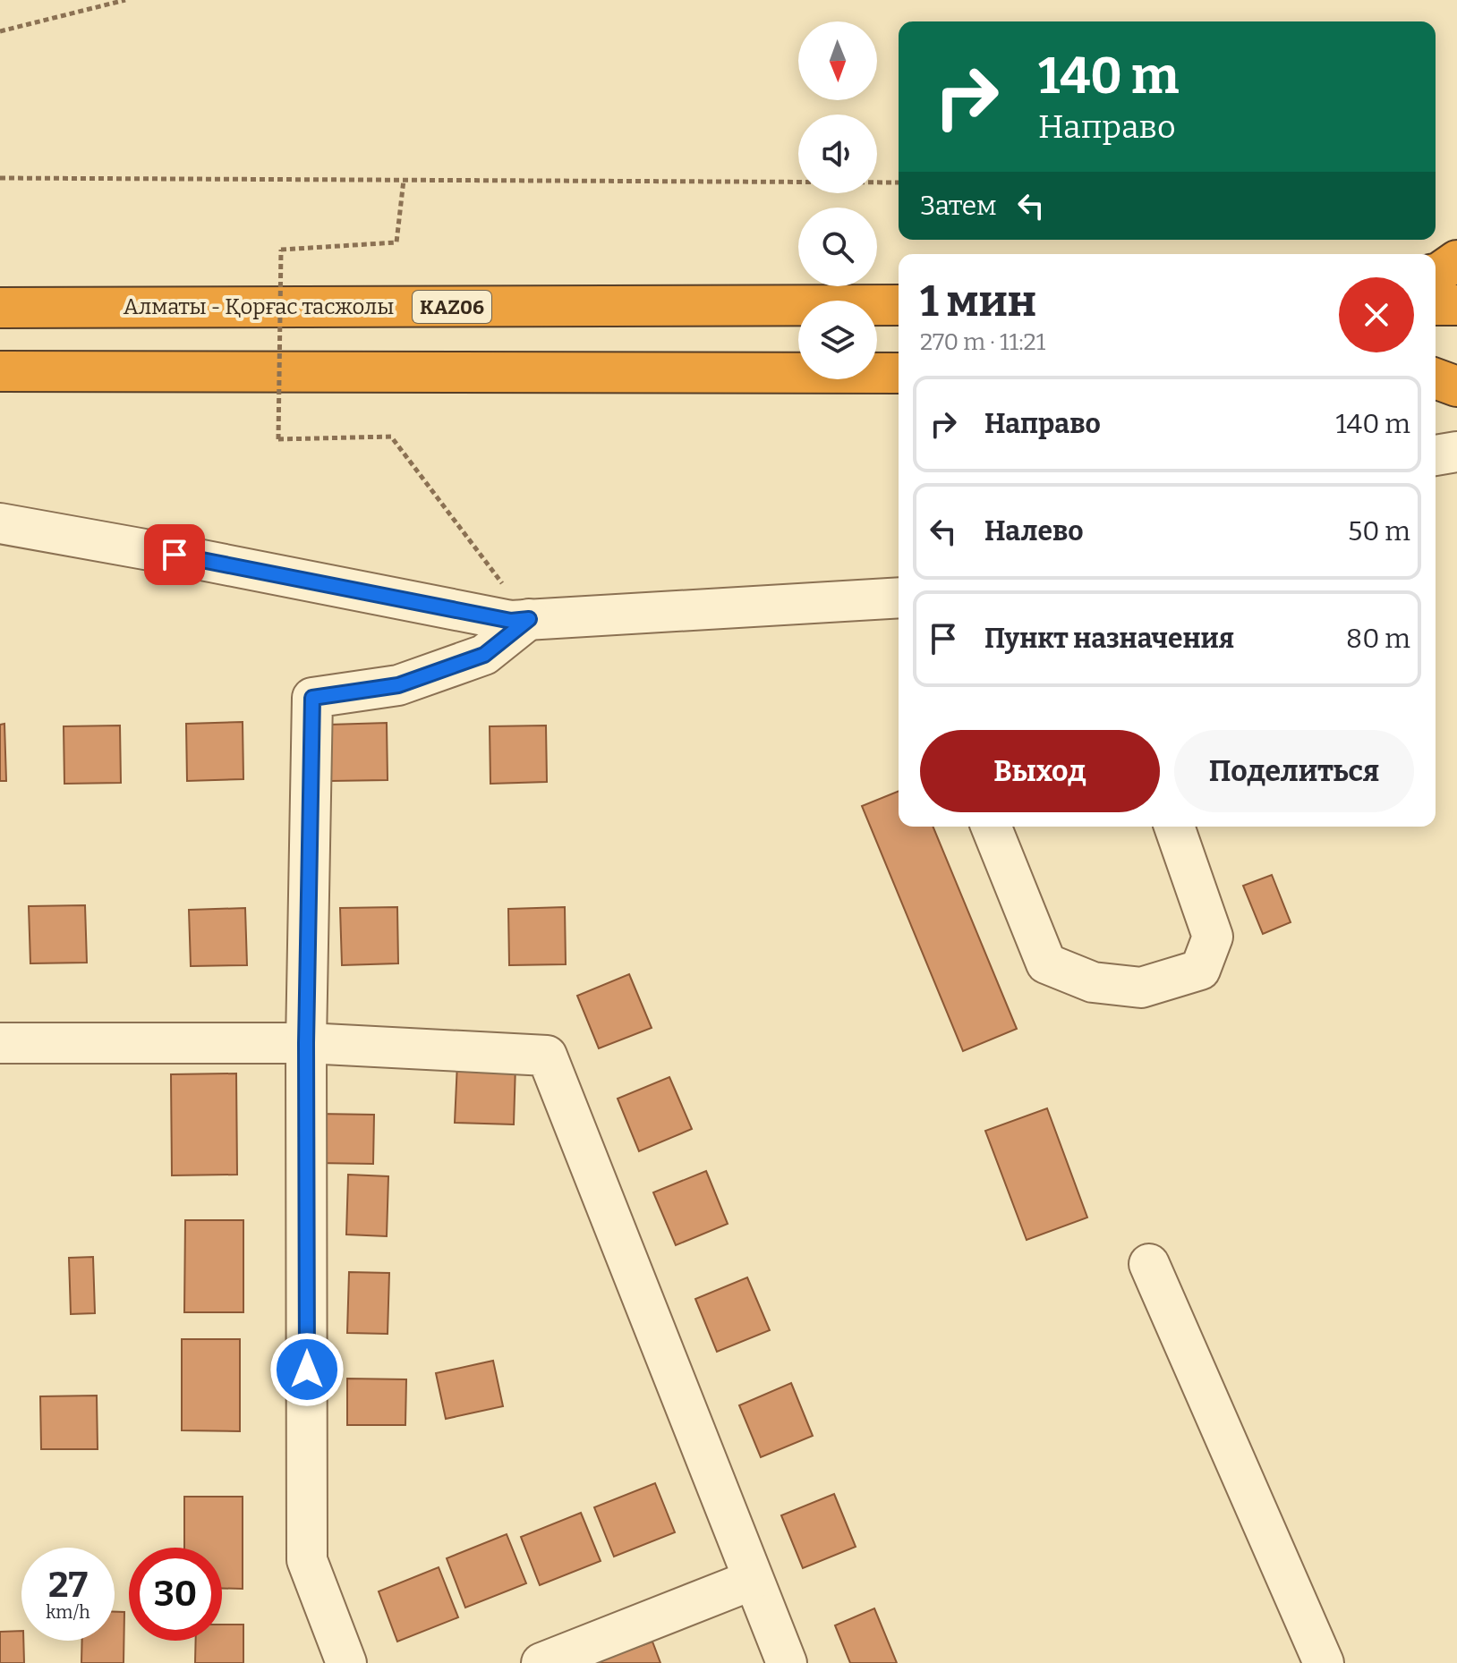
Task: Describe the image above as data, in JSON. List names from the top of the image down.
{
  "streets": {
    "highway": ["Алматы - Қорғас тасжолы", "KAZ06"]
  },
  "north": "bottom",
  "page": {
    "turn": ["140 m", "Направо"],
    "then": "Затем",
    "heading": ["1 мин", "270 m · 11:21"],
    "list": [
      {
        "name": "Направо",
        "value": "140 m"
      },
      {
        "name": "Налево",
        "value": "50 m"
      },
      {
        "name": "Пункт назначения",
        "value": "80 m"
      }
    ],
    "buttons": ["Выход", "Поделиться"],
    "speed": "27 km/h",
    "limit": "30"
  }
}
